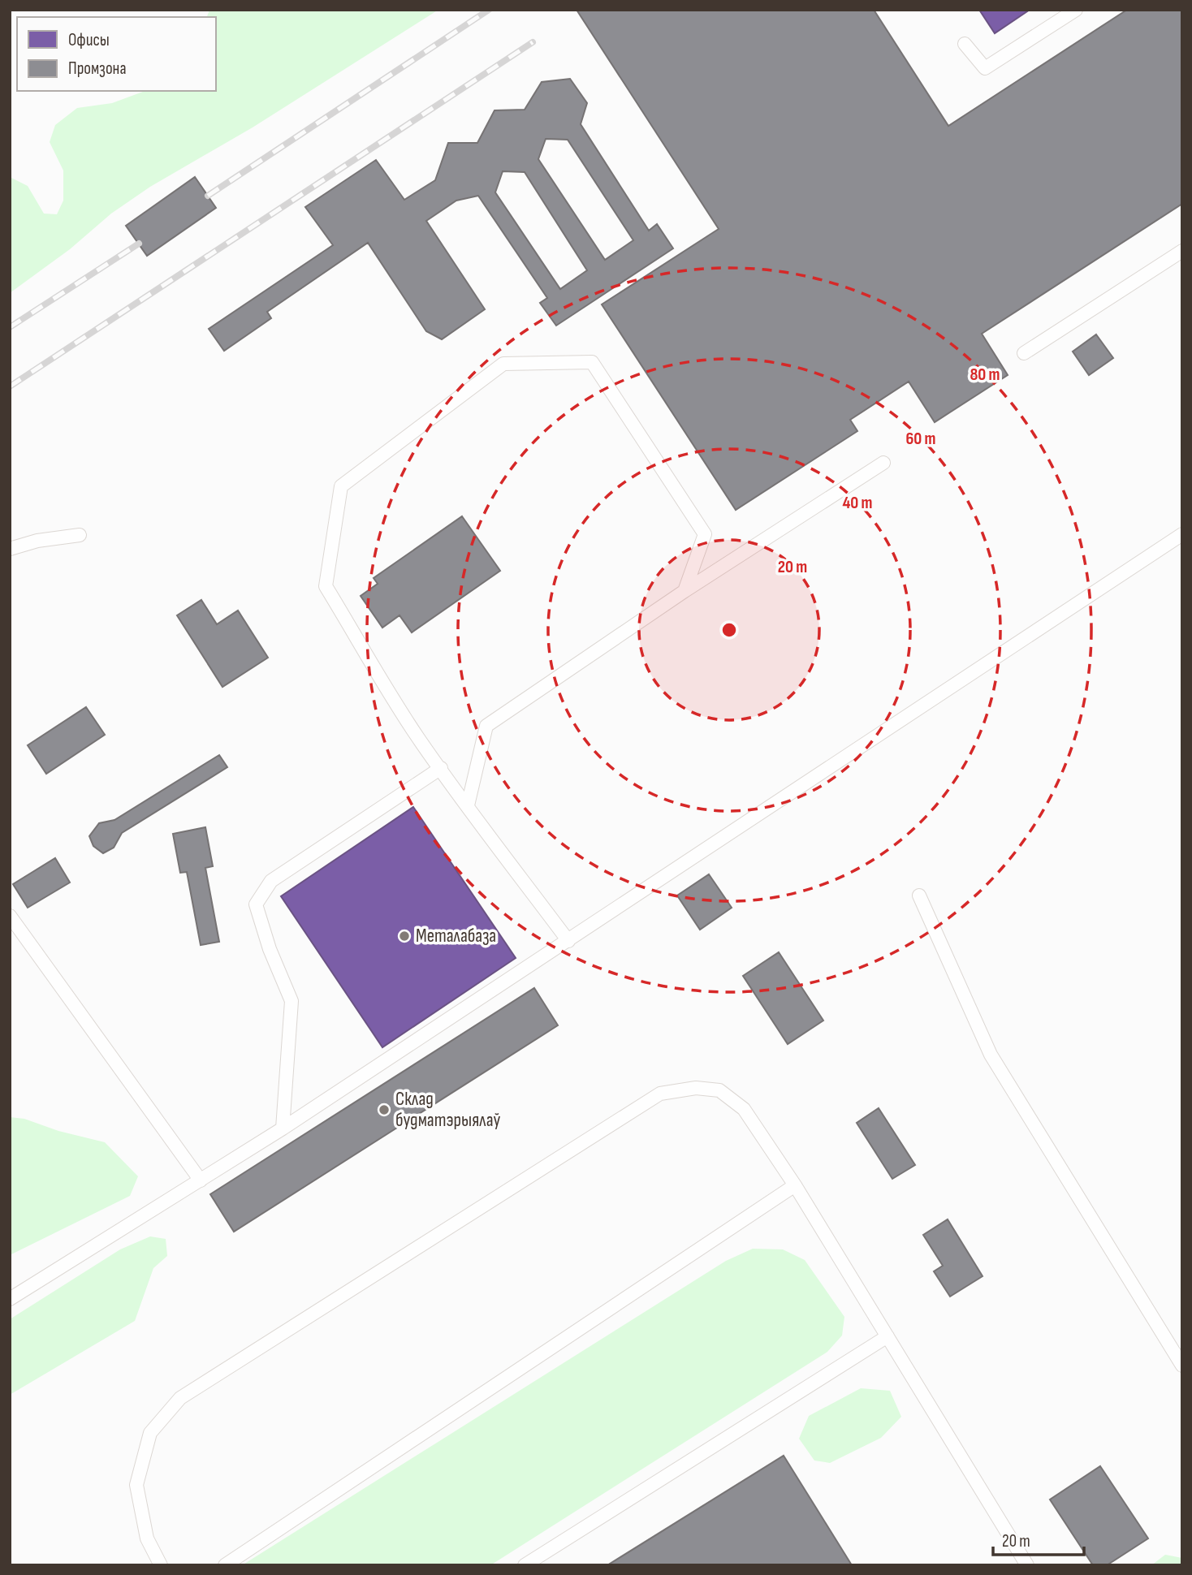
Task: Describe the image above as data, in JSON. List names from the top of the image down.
{
  "places": ["Металабаза", "Склад будматэрыялаў"],
  "legend": ["Офисы", "Промзона"],
  "scale_bar": "20 m",
  "rings": [
    "80 m",
    "60 m",
    "40 m",
    "20 m"
  ]
}
